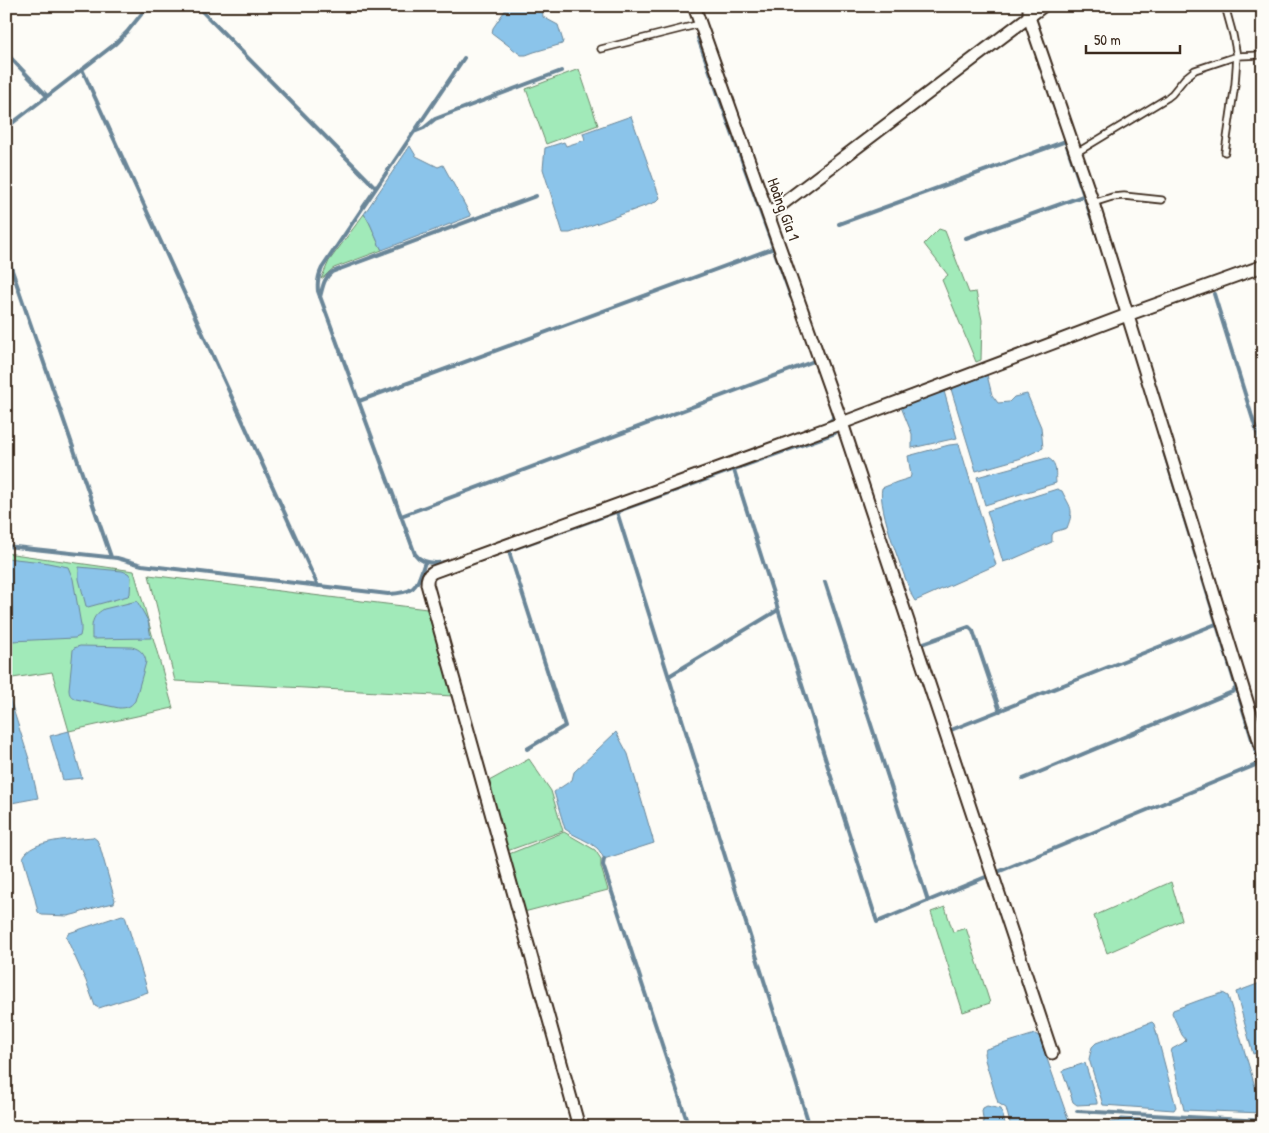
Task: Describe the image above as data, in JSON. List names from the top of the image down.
{
  "streets": {
    "street": ["Hoàng Gia 1"]
  },
  "scale_bar": "50 m"
}
